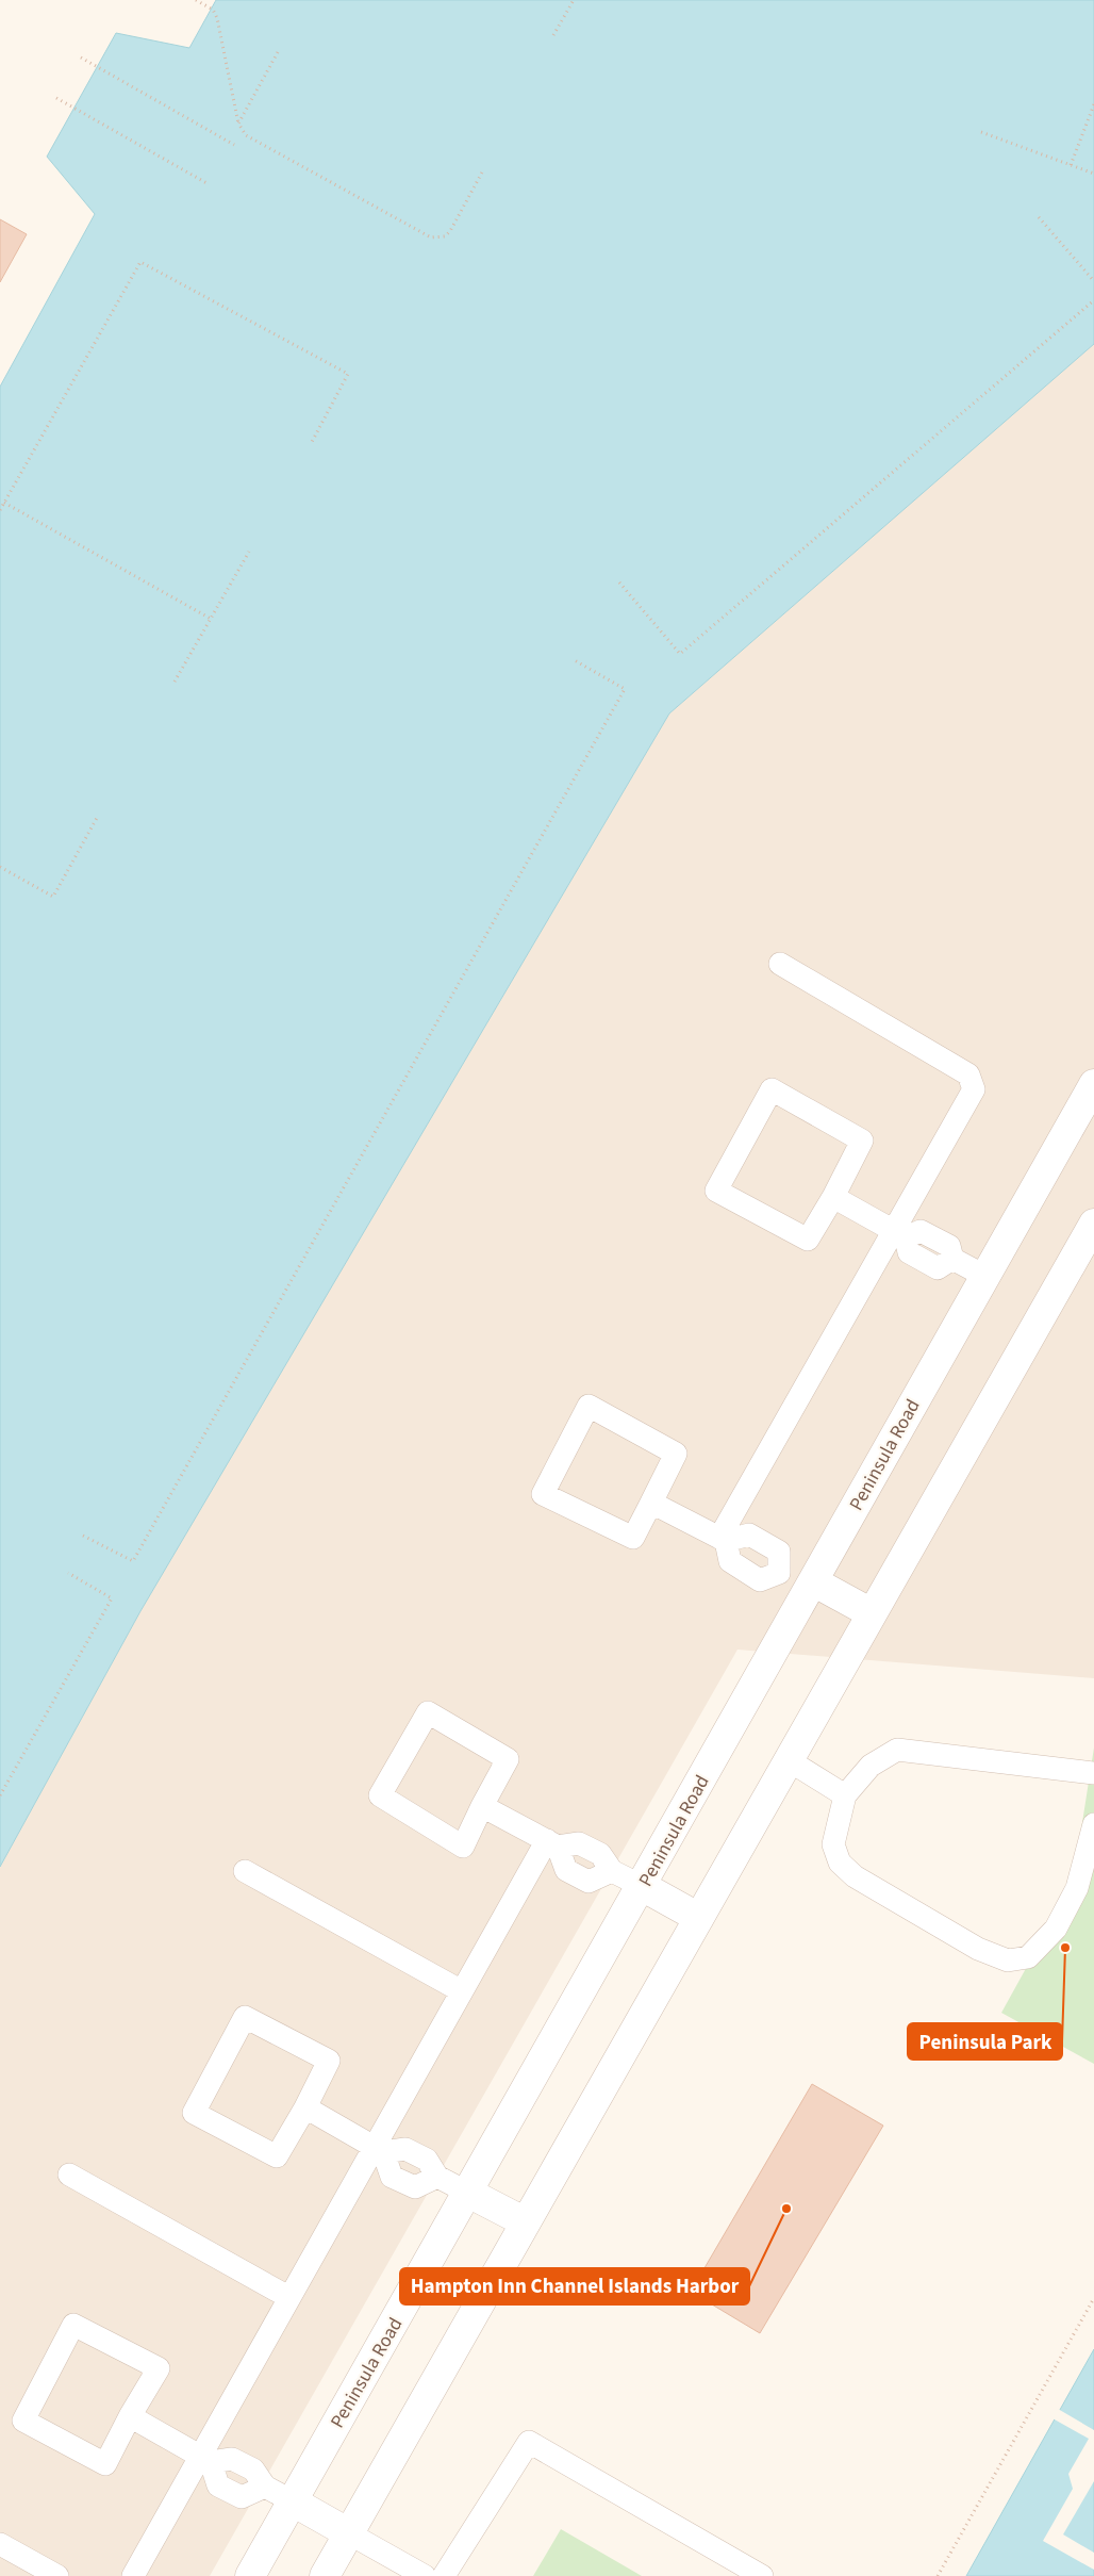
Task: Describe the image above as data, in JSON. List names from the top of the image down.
{
  "streets": {
    "street": ["Peninsula Road"]
  },
  "places": ["Peninsula Park", "Hampton Inn Channel Islands Harbor"]
}
